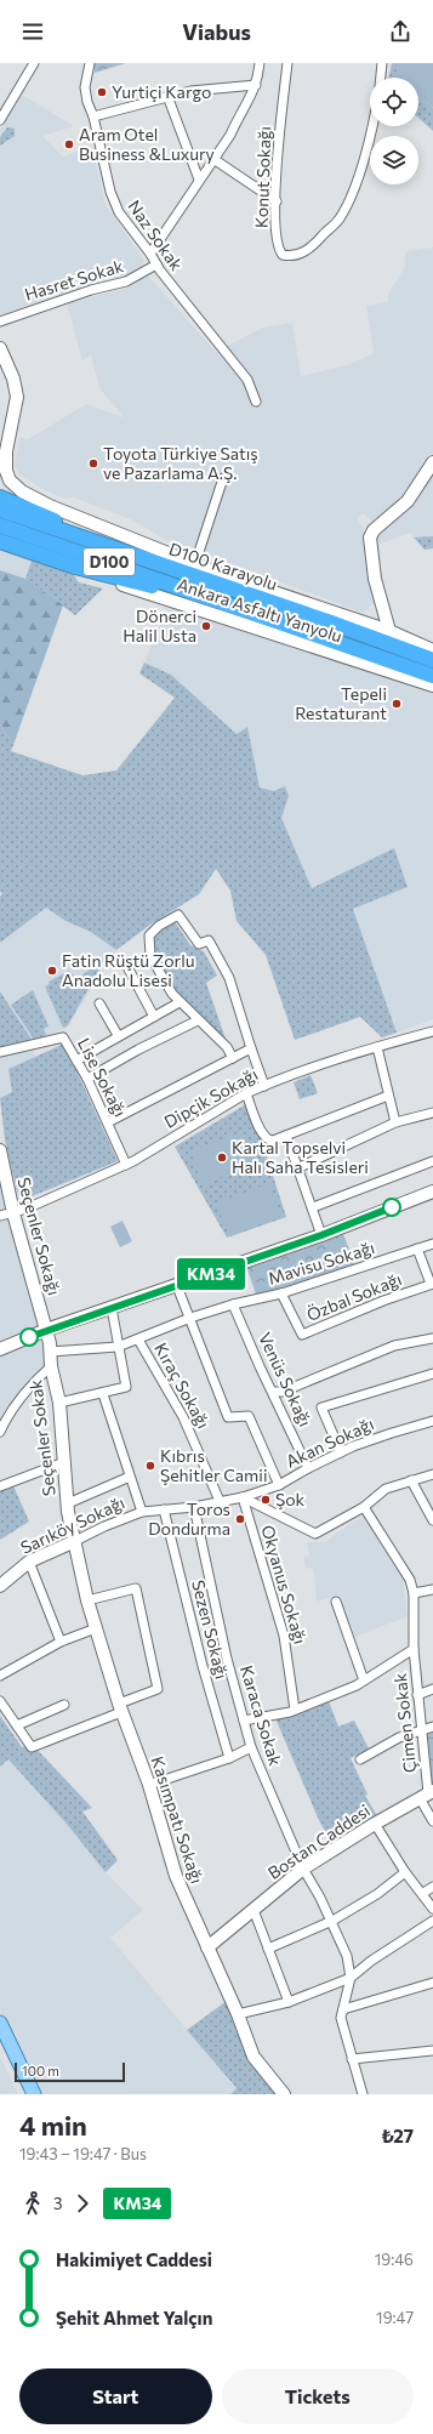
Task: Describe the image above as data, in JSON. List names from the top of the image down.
{
  "streets": {
    "highway": ["D100", "D100 Karayolu"],
    "street": [
      "Konut Sokağı",
      "Naz Sokak",
      "Hasret Sokak",
      "Ankara Asfaltı Yanyolu",
      "Lise Sokağı",
      "Dipçik Sokağı",
      "Seçenler Sokağı",
      "Mavisu Sokağı",
      "Özbal Sokağı",
      "Venüs Sokağı",
      "Kıraç Sokağı",
      "Seçenler Sokak",
      "Akan Sokağı",
      "Sarıköy Sokağı",
      "Okyanus Sokağı",
      "Sezen Sokağı",
      "Karaca Sokak",
      "Çimen Sokak",
      "Kasımpatı Sokağı",
      "Bostan Caddesi"
    ]
  },
  "crossings": [
    ["Naz Sokak", "Hasret Sokak"],
    ["D100 Karayolu", "Ankara Asfaltı Yanyolu"],
    ["Lise Sokağı", "Dipçik Sokağı"],
    ["Dipçik Sokağı", "Seçenler Sokağı"],
    ["Seçenler Sokağı", "Seçenler Sokak"],
    ["Mavisu Sokağı", "Özbal Sokağı"],
    ["Mavisu Sokağı", "Venüs Sokağı"],
    ["Mavisu Sokağı", "Kıraç Sokağı"],
    ["Mavisu Sokağı", "Seçenler Sokak"],
    ["Venüs Sokağı", "Akan Sokağı"],
    ["Kıraç Sokağı", "Sarıköy Sokağı"],
    ["Seçenler Sokak", "Sarıköy Sokağı"],
    ["Seçenler Sokak", "Kasımpatı Sokağı"],
    ["Akan Sokağı", "Sarıköy Sokağı"],
    ["Akan Sokağı", "Okyanus Sokağı"],
    ["Sarıköy Sokağı", "Okyanus Sokağı"],
    ["Sarıköy Sokağı", "Sezen Sokağı"],
    ["Sarıköy Sokağı", "Karaca Sokak"],
    ["Sarıköy Sokağı", "Kasımpatı Sokağı"],
    ["Karaca Sokak", "Bostan Caddesi"],
    ["Çimen Sokak", "Bostan Caddesi"],
    ["Kasımpatı Sokağı", "Bostan Caddesi"]
  ],
  "places": [
    "Yurtiçi Kargo",
    "Aram Otel Business &Luxury",
    "Toyota Türkiye Satış ve Pazarlama A.Ş.",
    "Dönerci Halil Usta",
    "Tepeli Restaturant",
    "Fatin Rüştü Zorlu Anadolu Lisesi",
    "Kartal Topselvi Halı Saha Tesisleri",
    "Kıbrıs Şehitler Camii",
    "Şok",
    "Toros Dondurma"
  ],
  "lines": ["bus line KM34"],
  "scale_bar": "100 m",
  "page": {
    "header": "Viabus",
    "on_map": "KM34",
    "scale": "100 m",
    "heading": ["4 min", "19:43 – 19:47 · Bus", "₺27"],
    "legs": ["3", "KM34"],
    "list": [
      {
        "name": "Hakimiyet Caddesi",
        "value": "19:46"
      },
      {
        "name": "Şehit Ahmet Yalçın",
        "value": "19:47"
      }
    ],
    "buttons": ["Start", "Tickets"]
  }
}
